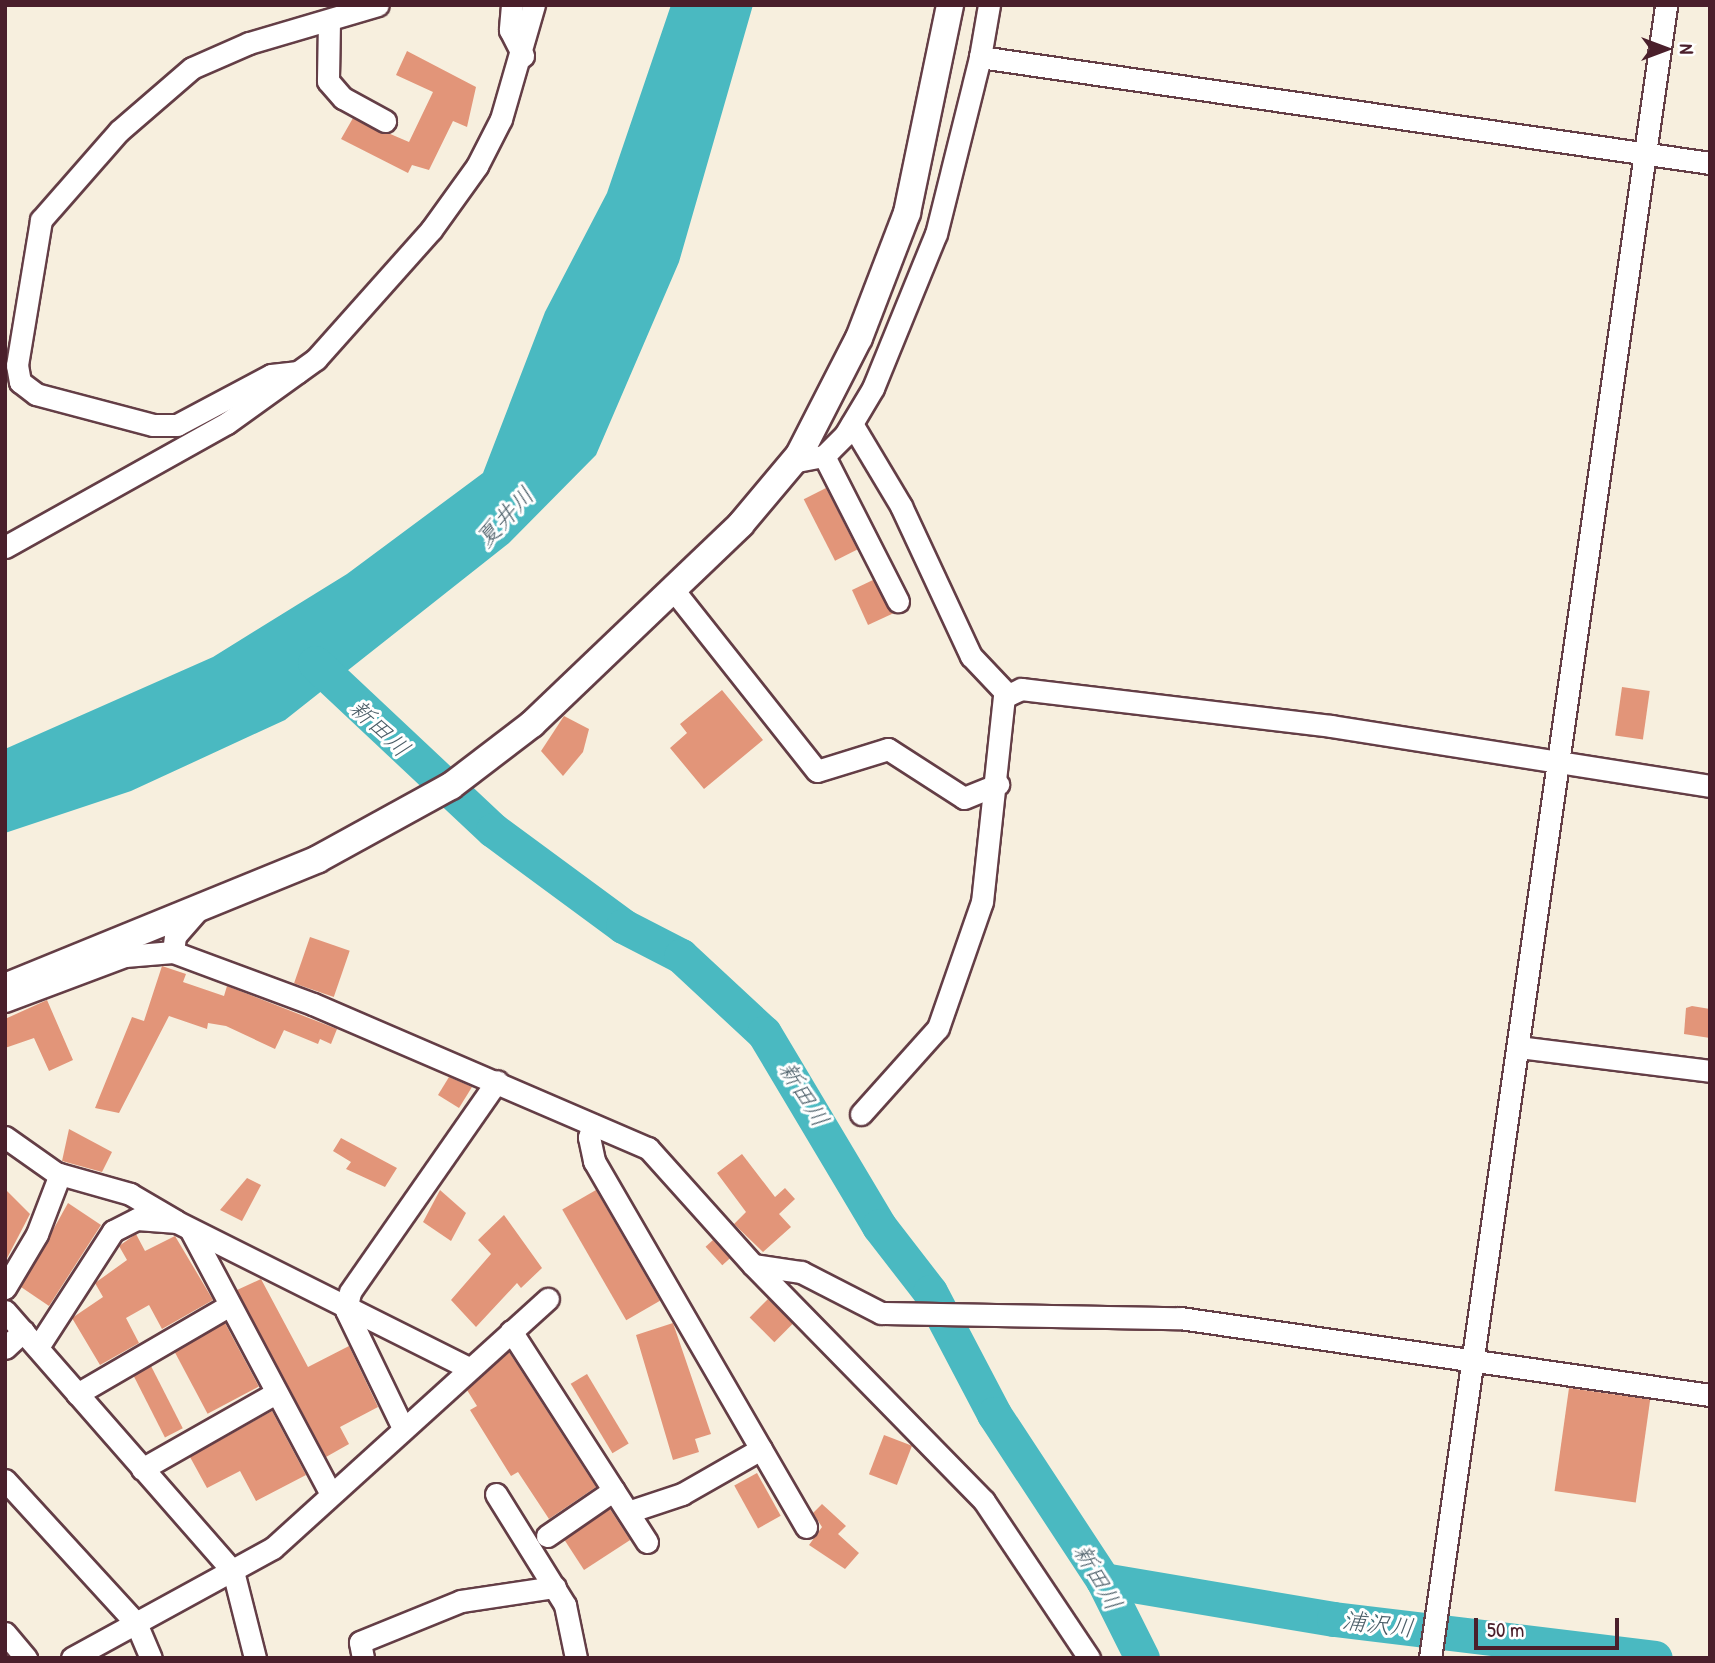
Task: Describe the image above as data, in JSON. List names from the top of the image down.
{
  "water": ["夏井川", "新田川", "浦沢川"],
  "scale_bar": "50 m",
  "north": "right"
}
